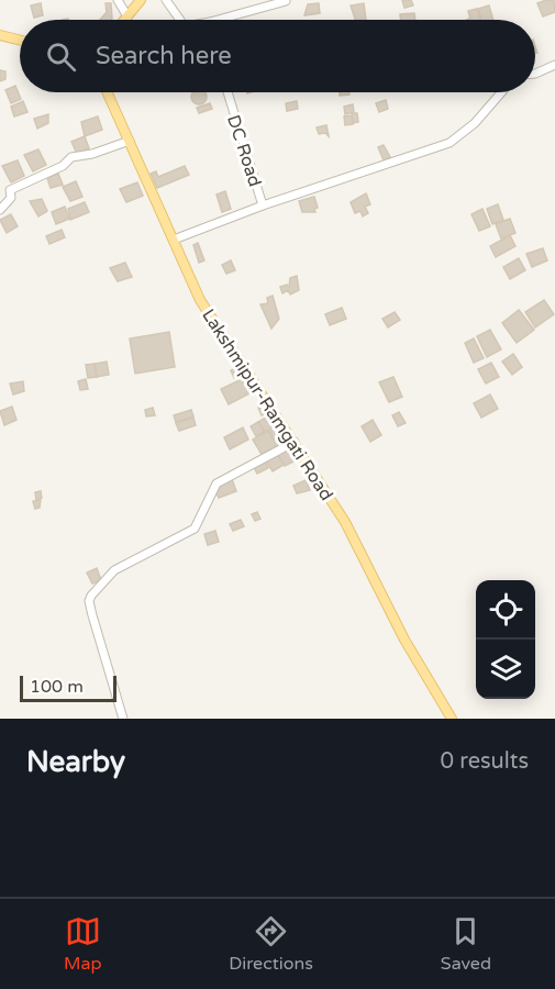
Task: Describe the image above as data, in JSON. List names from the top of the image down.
{
  "streets": {
    "main road": ["Lakshmipur-Ramgati Road"],
    "street": ["DC Road"]
  },
  "crossings": [
    ["DC Road", "Lakshmipur-Ramgati Road"]
  ],
  "scale_bar": "100 m",
  "page": {
    "search": "Search here",
    "scale": "100 m",
    "heading": ["Nearby", "0 results"],
    "nav": ["Map", "Directions", "Saved"]
  }
}
